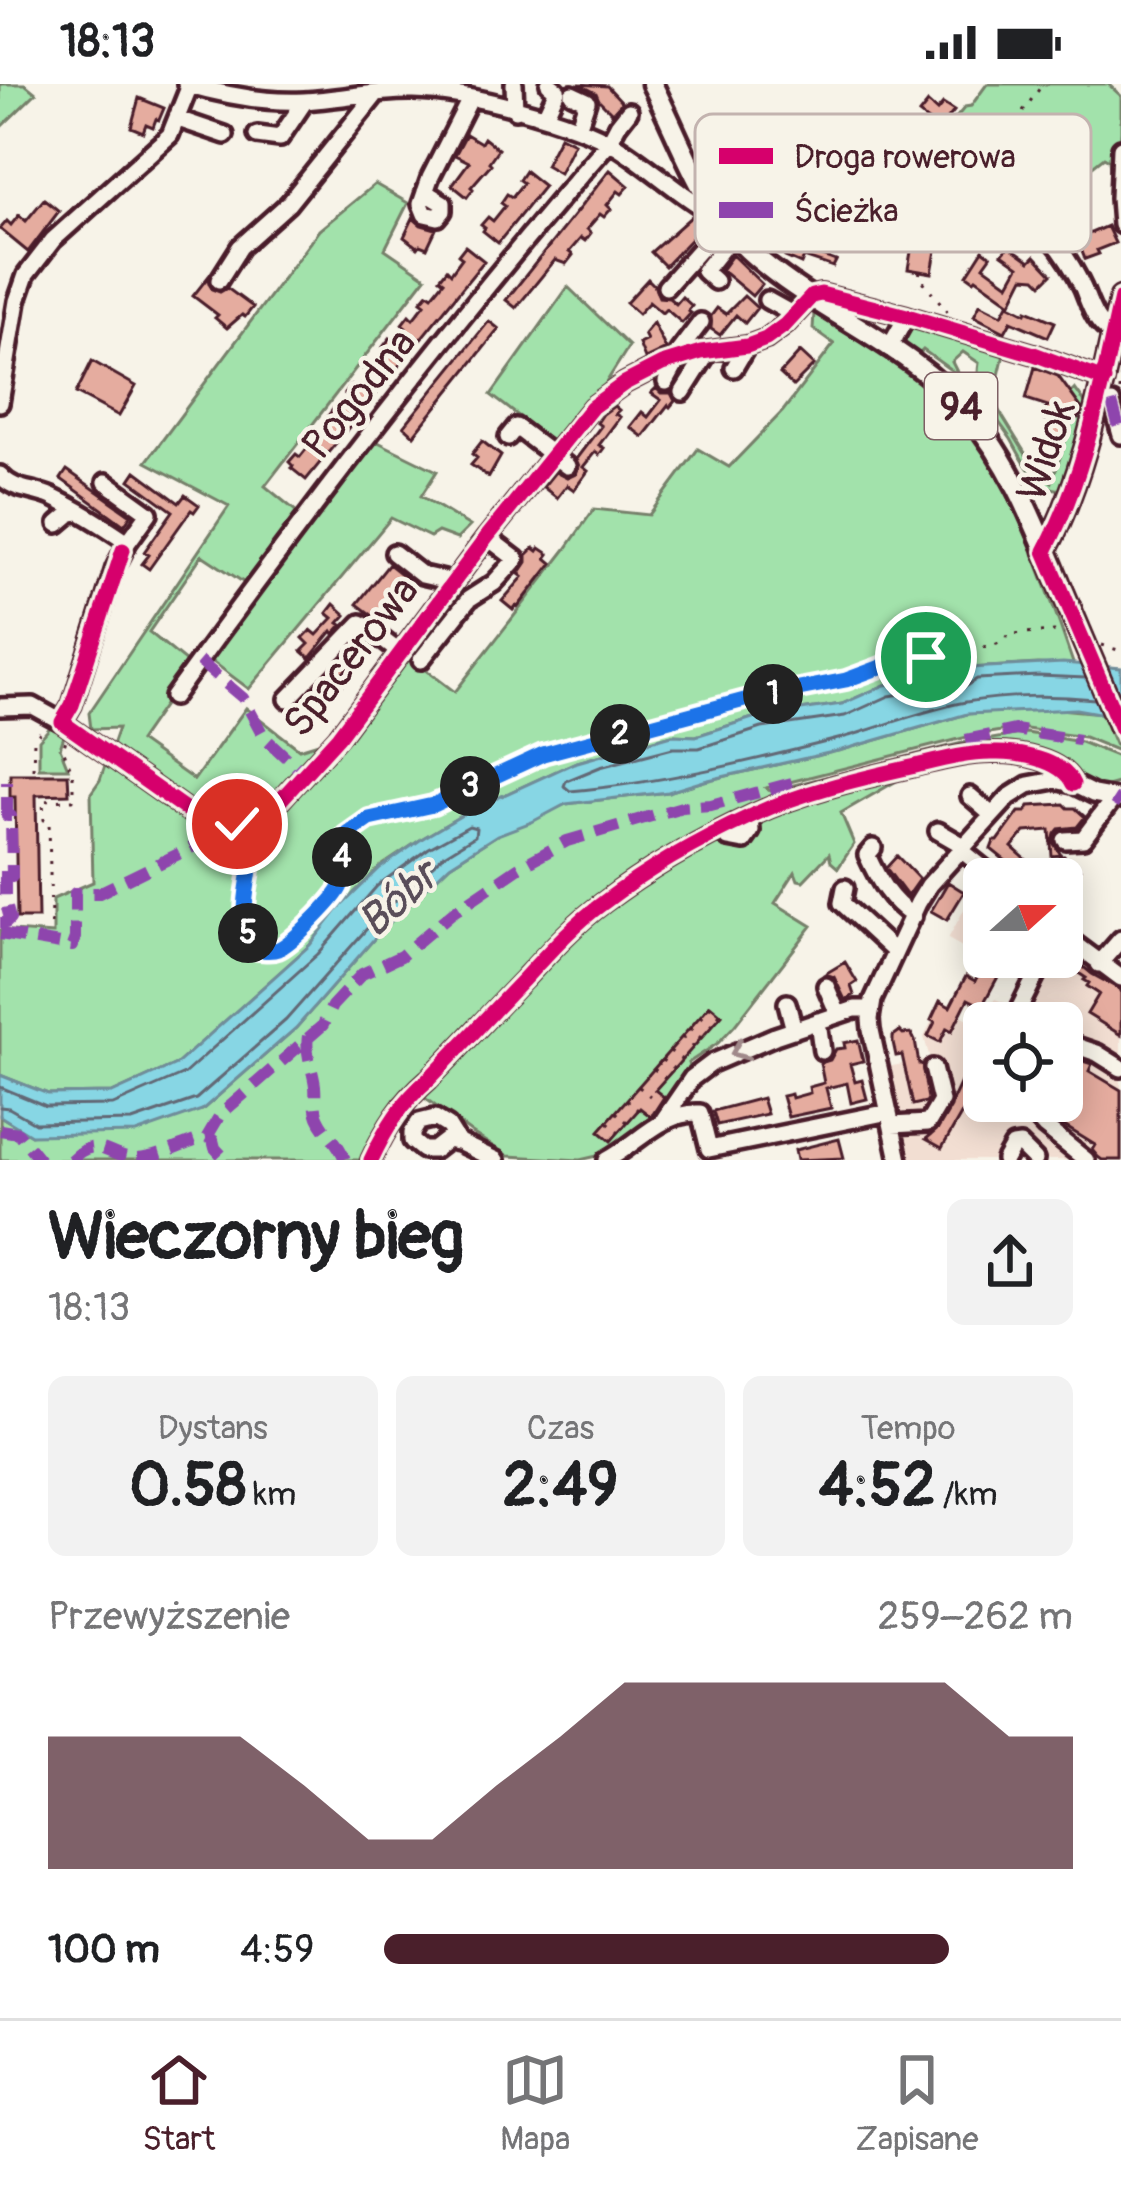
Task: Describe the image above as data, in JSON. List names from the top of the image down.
{
  "streets": {
    "main road": ["94", "Widok"],
    "street": ["Pogodna", "Spacerowa"]
  },
  "crossings": [
    ["94", "Widok"],
    ["94", "Spacerowa"]
  ],
  "water": ["Bóbr"],
  "legend": ["Droga rowerowa", "Ścieżka"],
  "north": "right",
  "page": {
    "status": "18:13",
    "pins": [
      "1",
      "2",
      "3",
      "4",
      "5"
    ],
    "heading": ["Wieczorny bieg", "18:13"],
    "stats": [
      ["Dystans", "0.58 km"],
      ["Czas", "2:49"],
      ["Tempo", "4:52 /km"]
    ],
    "chart": ["Przewyższenie", "259–262 m"],
    "list": [
      {
        "name": "100 m",
        "note": "4:59"
      }
    ],
    "tabs": ["Start", "Mapa", "Zapisane"]
  }
}
